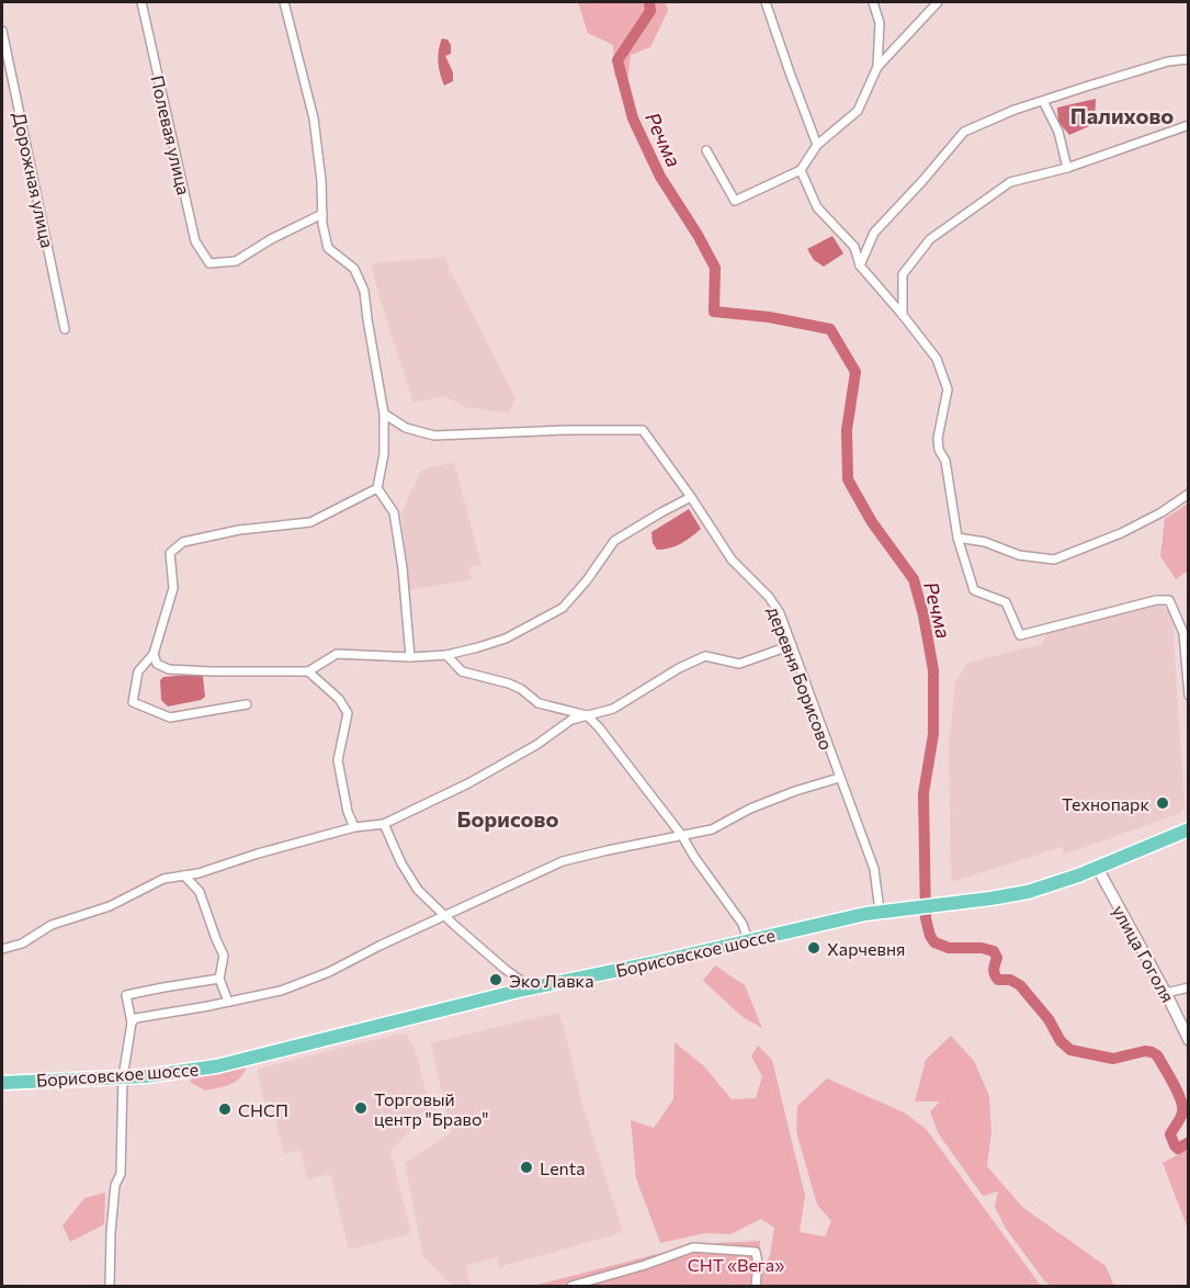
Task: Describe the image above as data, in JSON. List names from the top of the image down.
{
  "streets": {
    "main road": ["Борисовское шоссе"],
    "street": [
      "Полевая улица",
      "Дорожная улица",
      "деревня Борисово",
      "улица Гоголя"
    ]
  },
  "crossings": [
    ["деревня Борисово", "Борисовское шоссе"],
    ["Борисовское шоссе", "улица Гоголя"]
  ],
  "districts": ["Палихово", "Борисово"],
  "water": ["Речма"],
  "parks": ["СНТ «Вега»"],
  "places": [
    "Технопарк",
    "Харчевня",
    "Эко Лавка",
    "Торговый центр \"Браво\"",
    "СНСП",
    "Lenta"
  ]
}
